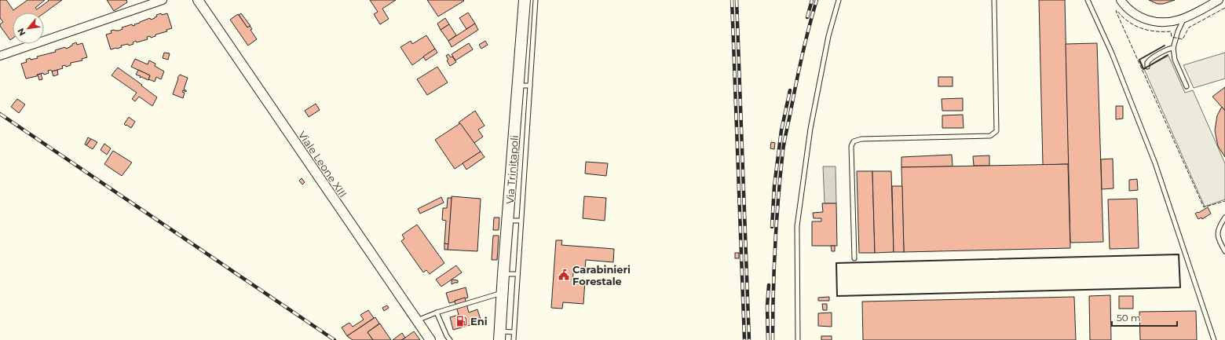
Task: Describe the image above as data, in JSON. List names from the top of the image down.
{
  "streets": {
    "main road": ["Via Trinitapoli"],
    "street": ["Viale Leone XIII"]
  },
  "places": {
    "public building": ["Carabinieri Forestale"],
    "fuel station": ["Eni"]
  },
  "scale_bar": "50 m",
  "north": "bottom left"
}
